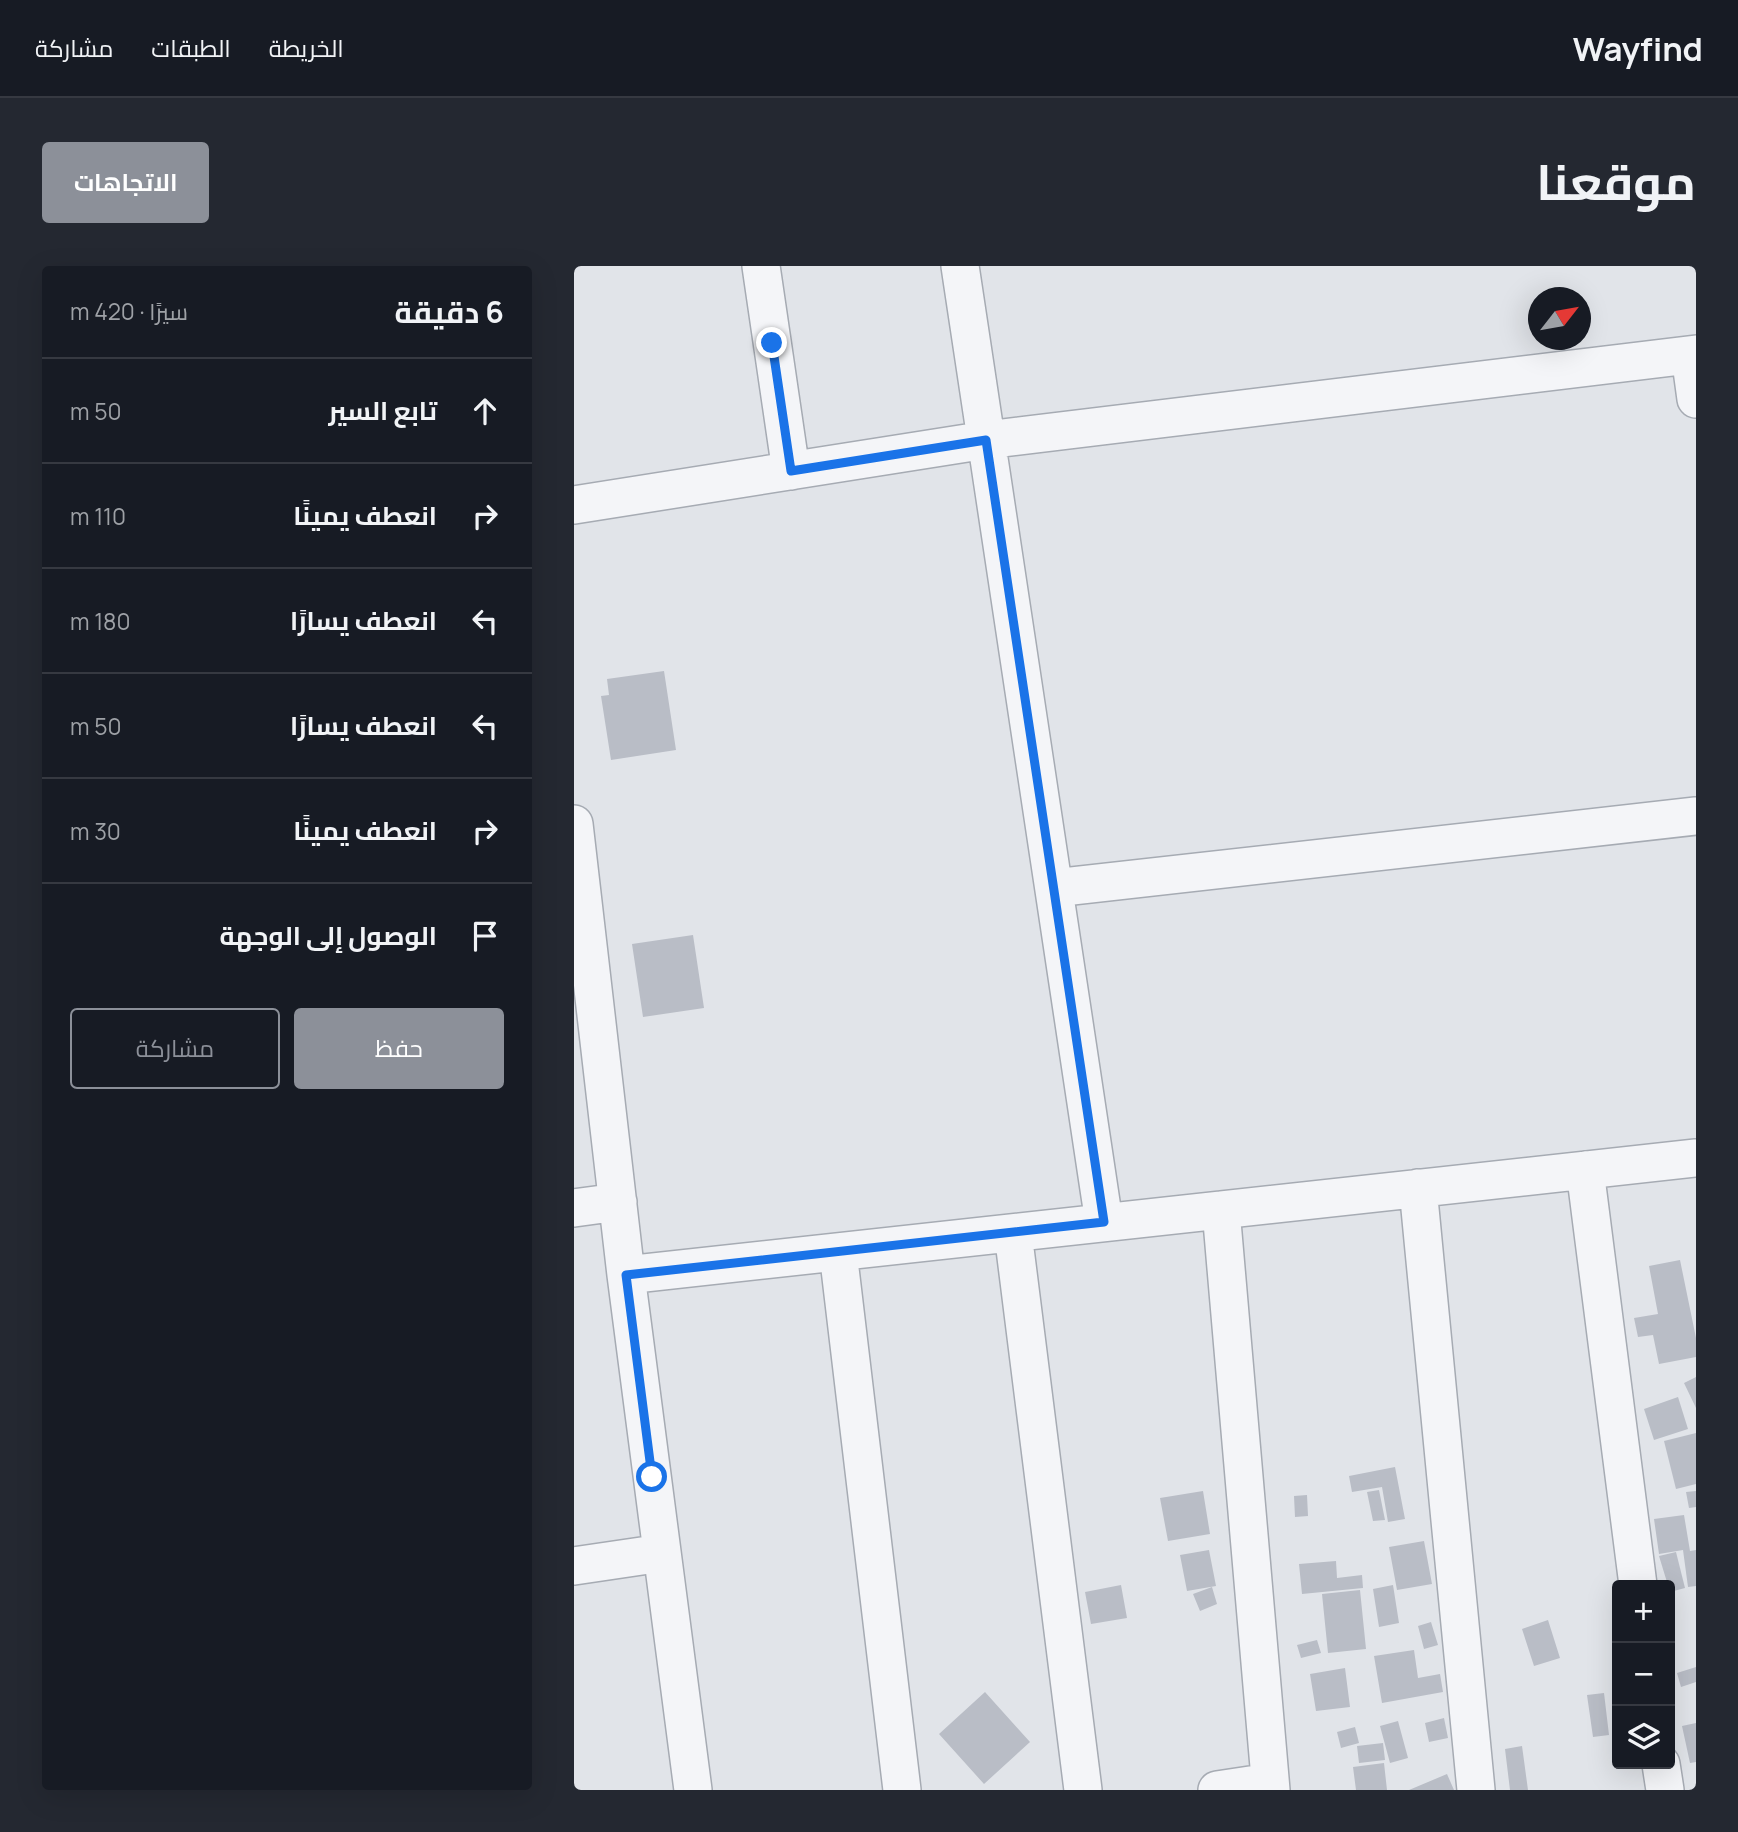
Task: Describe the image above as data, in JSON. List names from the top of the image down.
{
  "north": "top right",
  "page": {
    "header": "Wayfind",
    "nav": ["الخريطة", "الطبقات", "مشاركة"],
    "title": "موقعنا",
    "buttons": [
      "الاتجاهات",
      ["حفظ", "مشاركة"]
    ],
    "heading": ["6 دقيقة", "سيرًا · 420 m"],
    "list": [
      ["تابع السير", "50 m"],
      ["انعطف يمينًا", "110 m"],
      ["انعطف يسارًا", "180 m"],
      ["انعطف يسارًا", "50 m"],
      ["انعطف يمينًا", "30 m"],
      "الوصول إلى الوجهة"
    ],
    "map_buttons": ["+", "−"]
  }
}
